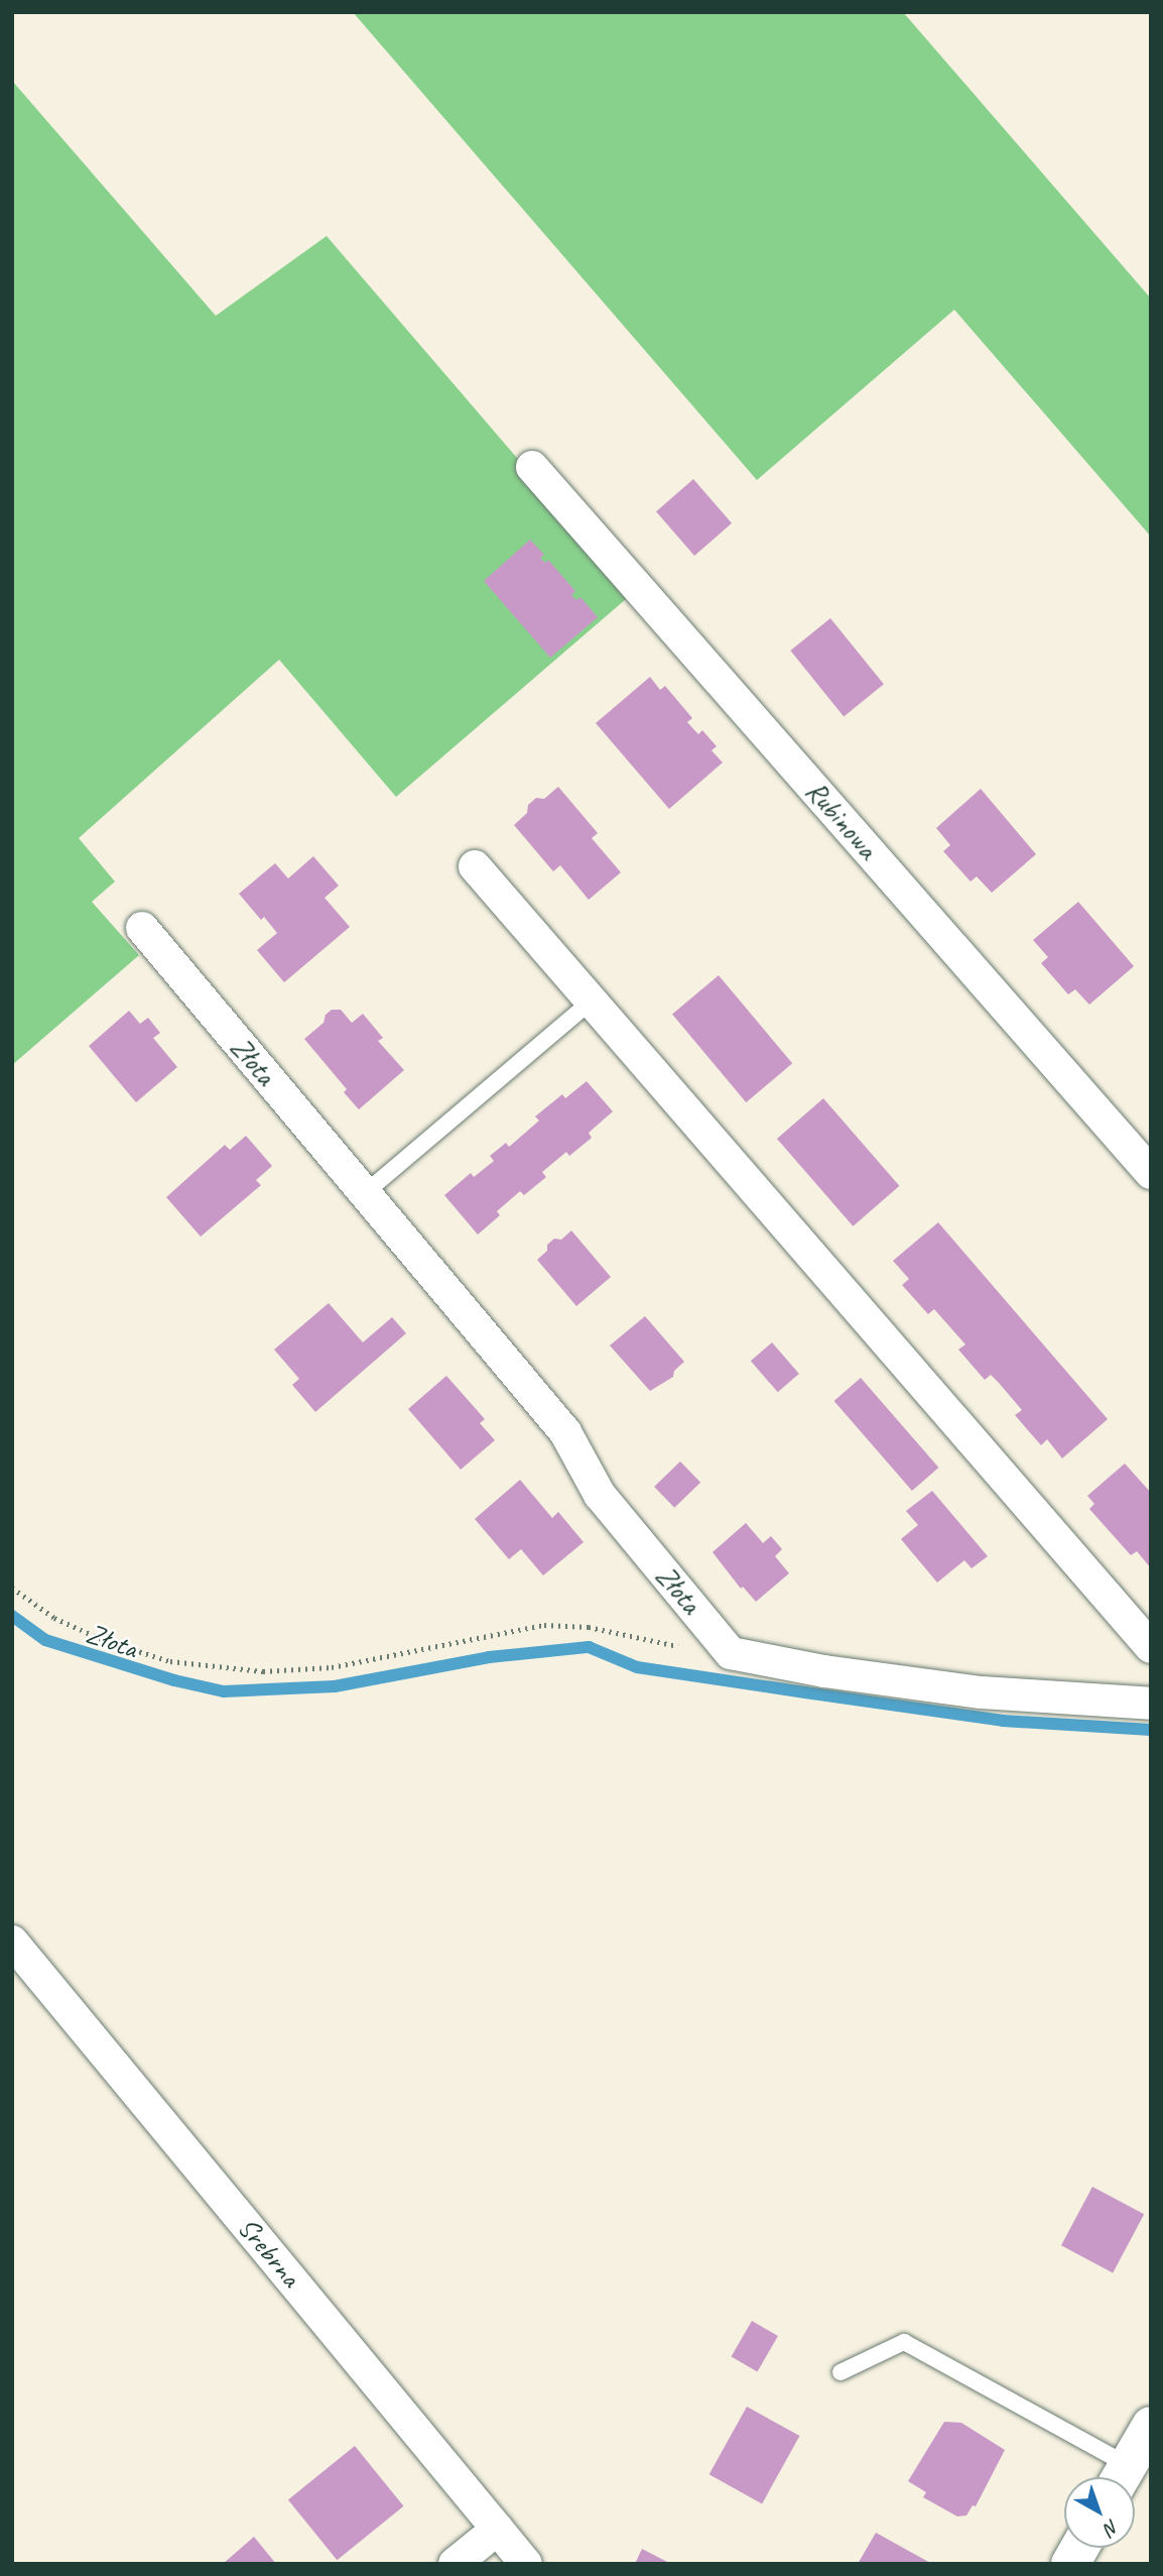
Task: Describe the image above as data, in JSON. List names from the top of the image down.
{
  "streets": {
    "street": ["Rubinowa", "Złota", "Srebrna"]
  },
  "north": "bottom right"
}
